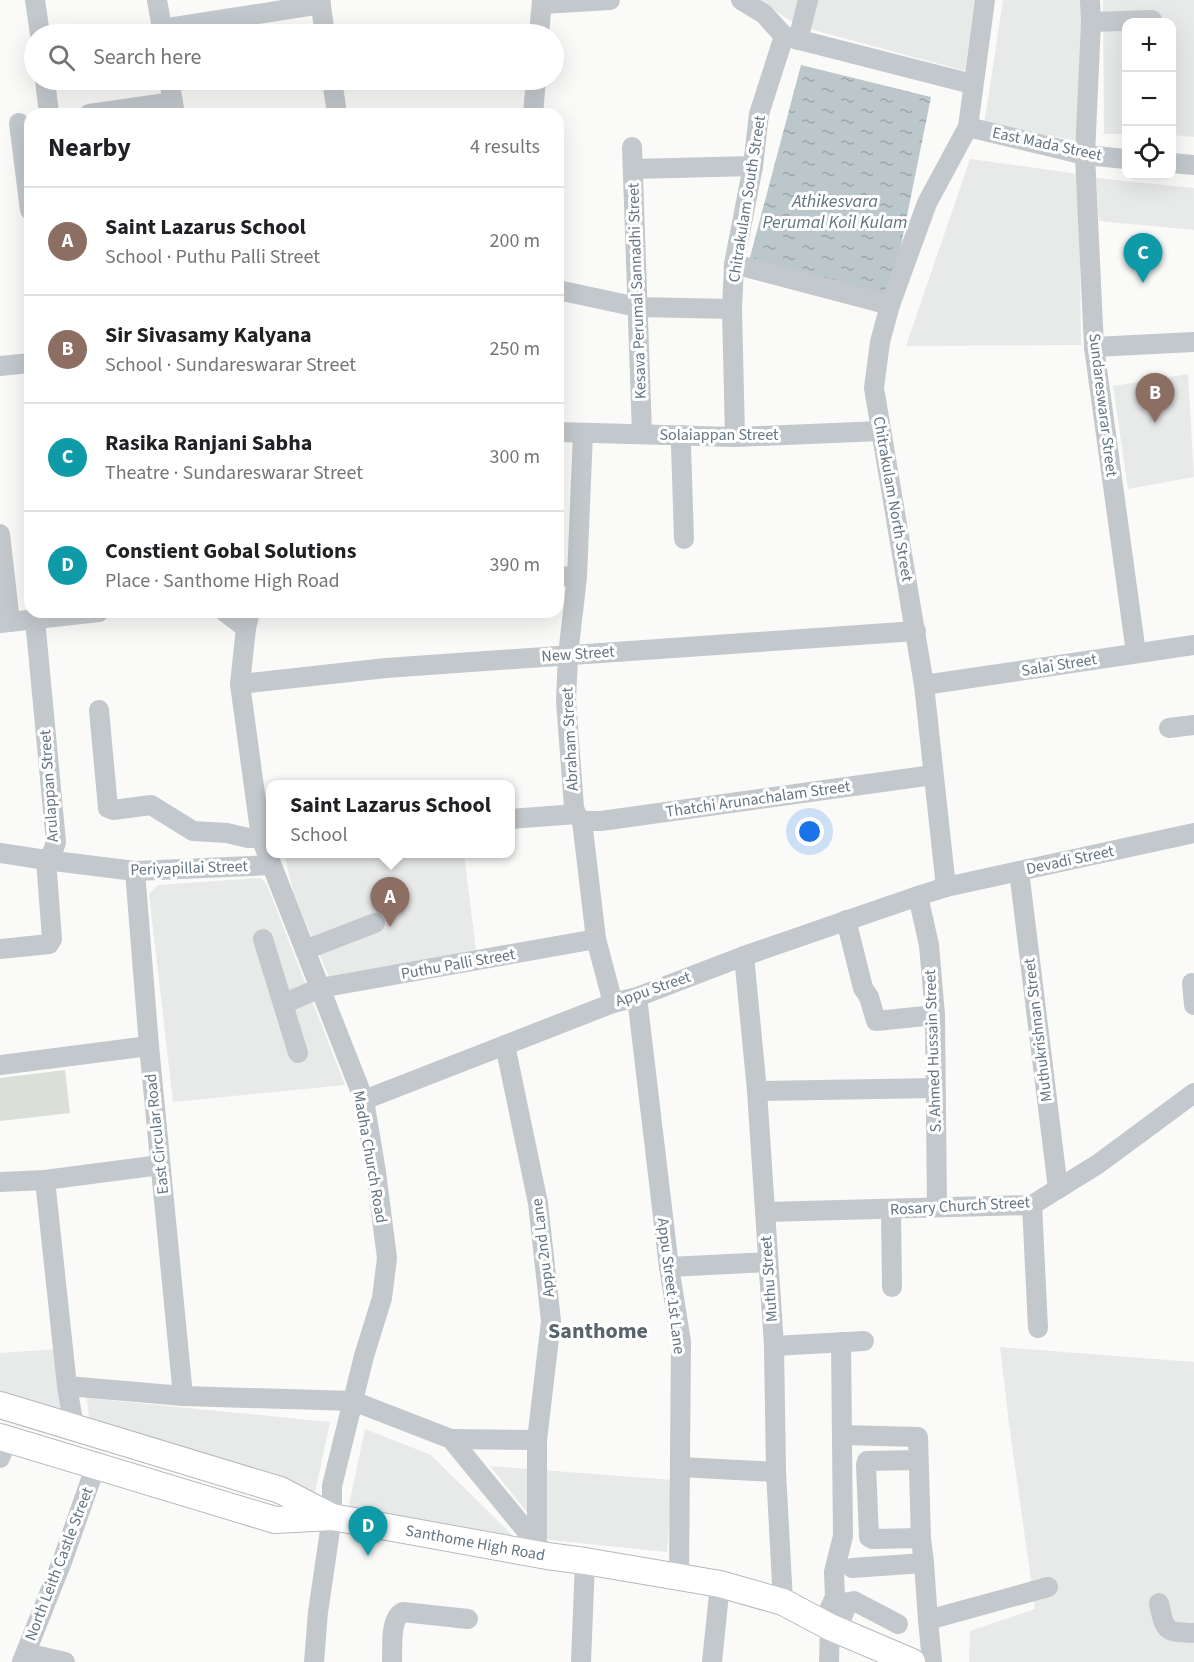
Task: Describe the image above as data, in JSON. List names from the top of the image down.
{
  "streets": {
    "main road": ["Santhome High Road"],
    "street": [
      "East Mada Street",
      "Chitrakulam South Street",
      "Kesava Perumal Sannadhi Street",
      "Sundareswarar Street",
      "Solaiappan Street",
      "Chitrakulam North Street",
      "New Street",
      "Salai Street",
      "Abraham Street",
      "Arulappan Street",
      "Thatchi Arunachalam Street",
      "Devadi Street",
      "Periyapillai Street",
      "Puthu Palli Street",
      "Appu Street",
      "Muthukrishnan Street",
      "S. Ahmed Hussain Street",
      "East Circular Road",
      "Madha Church Road",
      "Rosary Church Street",
      "Appu 2nd Lane",
      "Muthu Street",
      "Appu Street 1st Lane",
      "North Leith Castle Street"
    ]
  },
  "crossings": [
    ["East Mada Street", "Sundareswarar Street"],
    ["East Mada Street", "Chitrakulam North Street"],
    ["Chitrakulam South Street", "Solaiappan Street"],
    ["Kesava Perumal Sannadhi Street", "Solaiappan Street"],
    ["Sundareswarar Street", "Salai Street"],
    ["Solaiappan Street", "Chitrakulam North Street"],
    ["Solaiappan Street", "Abraham Street"],
    ["Chitrakulam North Street", "New Street"],
    ["Chitrakulam North Street", "Salai Street"],
    ["Chitrakulam North Street", "Thatchi Arunachalam Street"],
    ["Chitrakulam North Street", "Devadi Street"],
    ["Chitrakulam North Street", "Appu Street"],
    ["New Street", "Abraham Street"],
    ["New Street", "Madha Church Road"],
    ["Abraham Street", "Thatchi Arunachalam Street"],
    ["Abraham Street", "Puthu Palli Street"],
    ["Abraham Street", "Appu Street"],
    ["Arulappan Street", "Periyapillai Street"],
    ["Devadi Street", "Appu Street"],
    ["Devadi Street", "Muthukrishnan Street"],
    ["Periyapillai Street", "East Circular Road"],
    ["Periyapillai Street", "Madha Church Road"],
    ["Puthu Palli Street", "Madha Church Road"],
    ["Appu Street", "S. Ahmed Hussain Street"],
    ["Appu Street", "Madha Church Road"],
    ["Appu Street", "Appu 2nd Lane"],
    ["Appu Street", "Muthu Street"],
    ["Appu Street", "Appu Street 1st Lane"],
    ["Muthukrishnan Street", "Rosary Church Street"],
    ["S. Ahmed Hussain Street", "Rosary Church Street"],
    ["Madha Church Road", "Santhome High Road"],
    ["Rosary Church Street", "Muthu Street"],
    ["Appu 2nd Lane", "Santhome High Road"],
    ["Muthu Street", "Santhome High Road"],
    ["Appu Street 1st Lane", "Santhome High Road"],
    ["Santhome High Road", "North Leith Castle Street"]
  ],
  "districts": ["Santhome"],
  "water": ["Athikesvara Perumal Koil Kulam"],
  "page": {
    "map_buttons": ["+", "−"],
    "search": "Search here",
    "heading": ["Nearby", "4 results"],
    "list": [
      {
        "mark": "A",
        "name": "Saint Lazarus School",
        "note": "School · Puthu Palli Street",
        "value": "200 m"
      },
      {
        "mark": "B",
        "name": "Sir Sivasamy Kalyana",
        "note": "School · Sundareswarar Street",
        "value": "250 m"
      },
      {
        "mark": "C",
        "name": "Rasika Ranjani Sabha",
        "note": "Theatre · Sundareswarar Street",
        "value": "300 m"
      },
      {
        "mark": "D",
        "name": "Constient Gobal Solutions",
        "note": "Place · Santhome High Road",
        "value": "390 m"
      }
    ],
    "pins": [
      "C",
      "B",
      "A",
      "D"
    ],
    "popup": ["Saint Lazarus School", "School"]
  }
}
